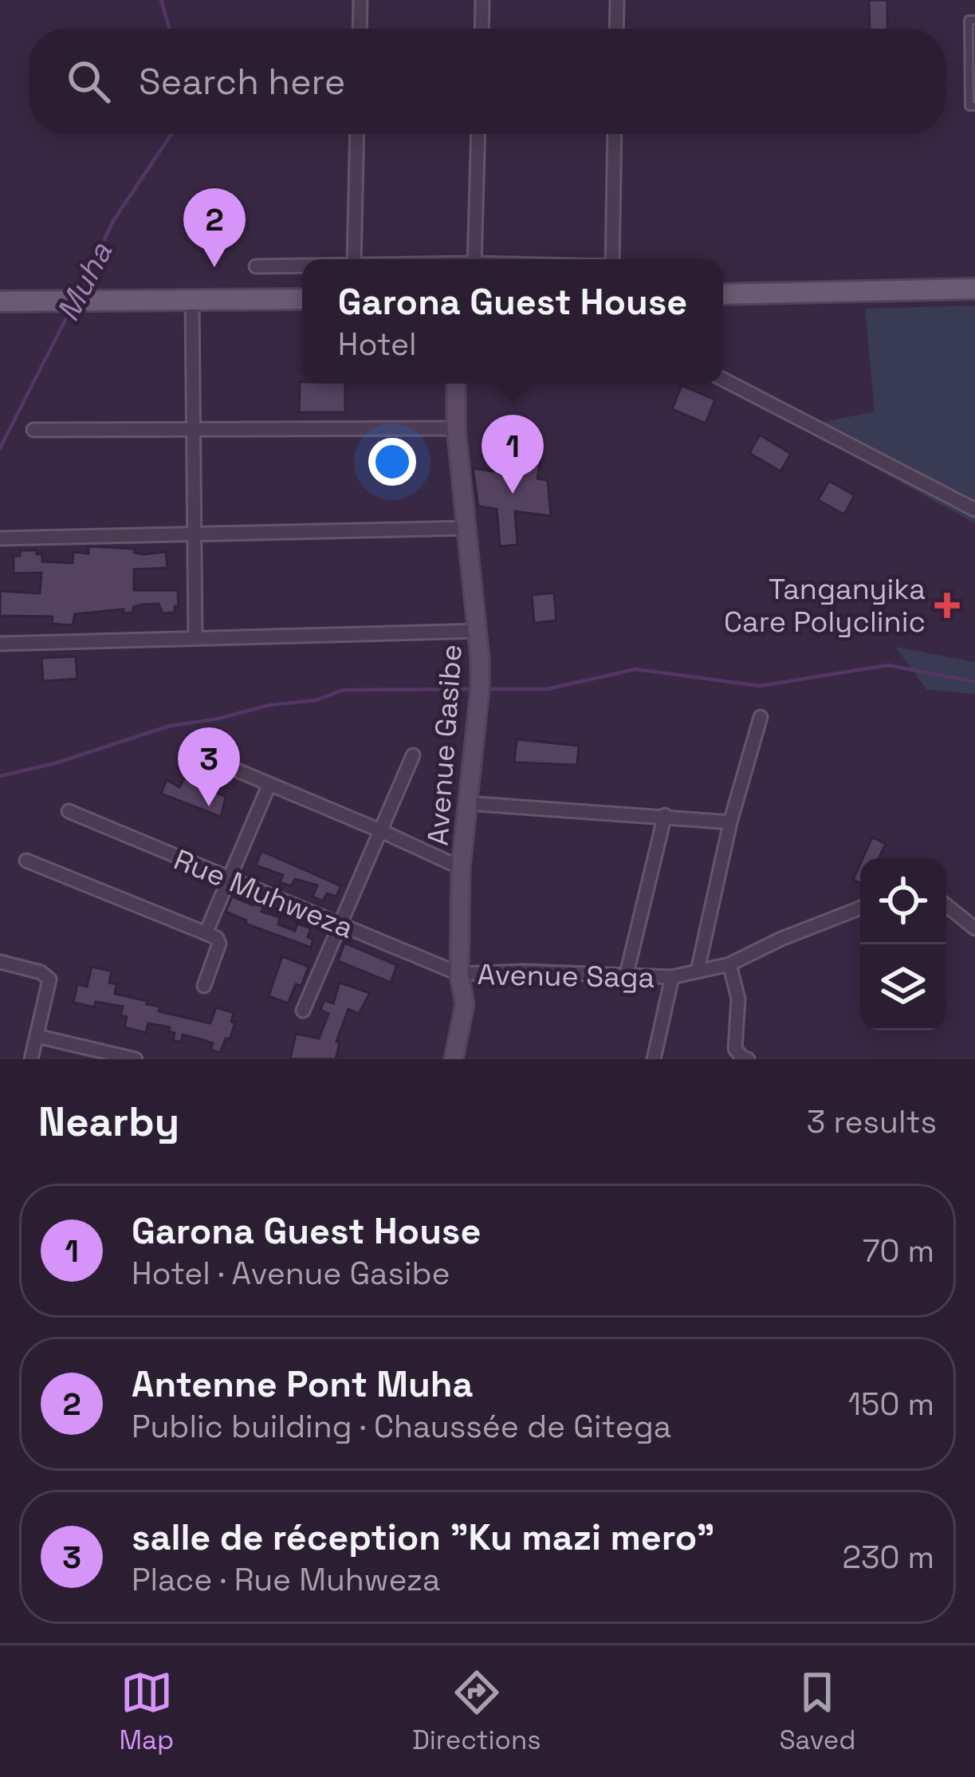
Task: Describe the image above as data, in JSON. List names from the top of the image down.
{
  "streets": {
    "street": ["Avenue Gasibe", "Rue Muhweza", "Avenue Saga"]
  },
  "crossings": [
    ["Avenue Gasibe", "Rue Muhweza"],
    ["Avenue Gasibe", "Avenue Saga"],
    ["Rue Muhweza", "Avenue Saga"]
  ],
  "water": ["Muha"],
  "places": {
    "health": ["Tanganyika Care Polyclinic"]
  },
  "page": {
    "search": "Search here",
    "pins": ["2", "1", "3"],
    "popup": ["Garona Guest House", "Hotel"],
    "heading": ["Nearby", "3 results"],
    "list": [
      {
        "mark": "1",
        "name": "Garona Guest House",
        "note": "Hotel · Avenue Gasibe",
        "value": "70 m"
      },
      {
        "mark": "2",
        "name": "Antenne Pont Muha",
        "note": "Public building · Chaussée de Gitega",
        "value": "150 m"
      },
      {
        "mark": "3",
        "name": "salle de réception \"Ku mazi mero\"",
        "note": "Place · Rue Muhweza",
        "value": "230 m"
      }
    ],
    "nav": ["Map", "Directions", "Saved"]
  }
}
